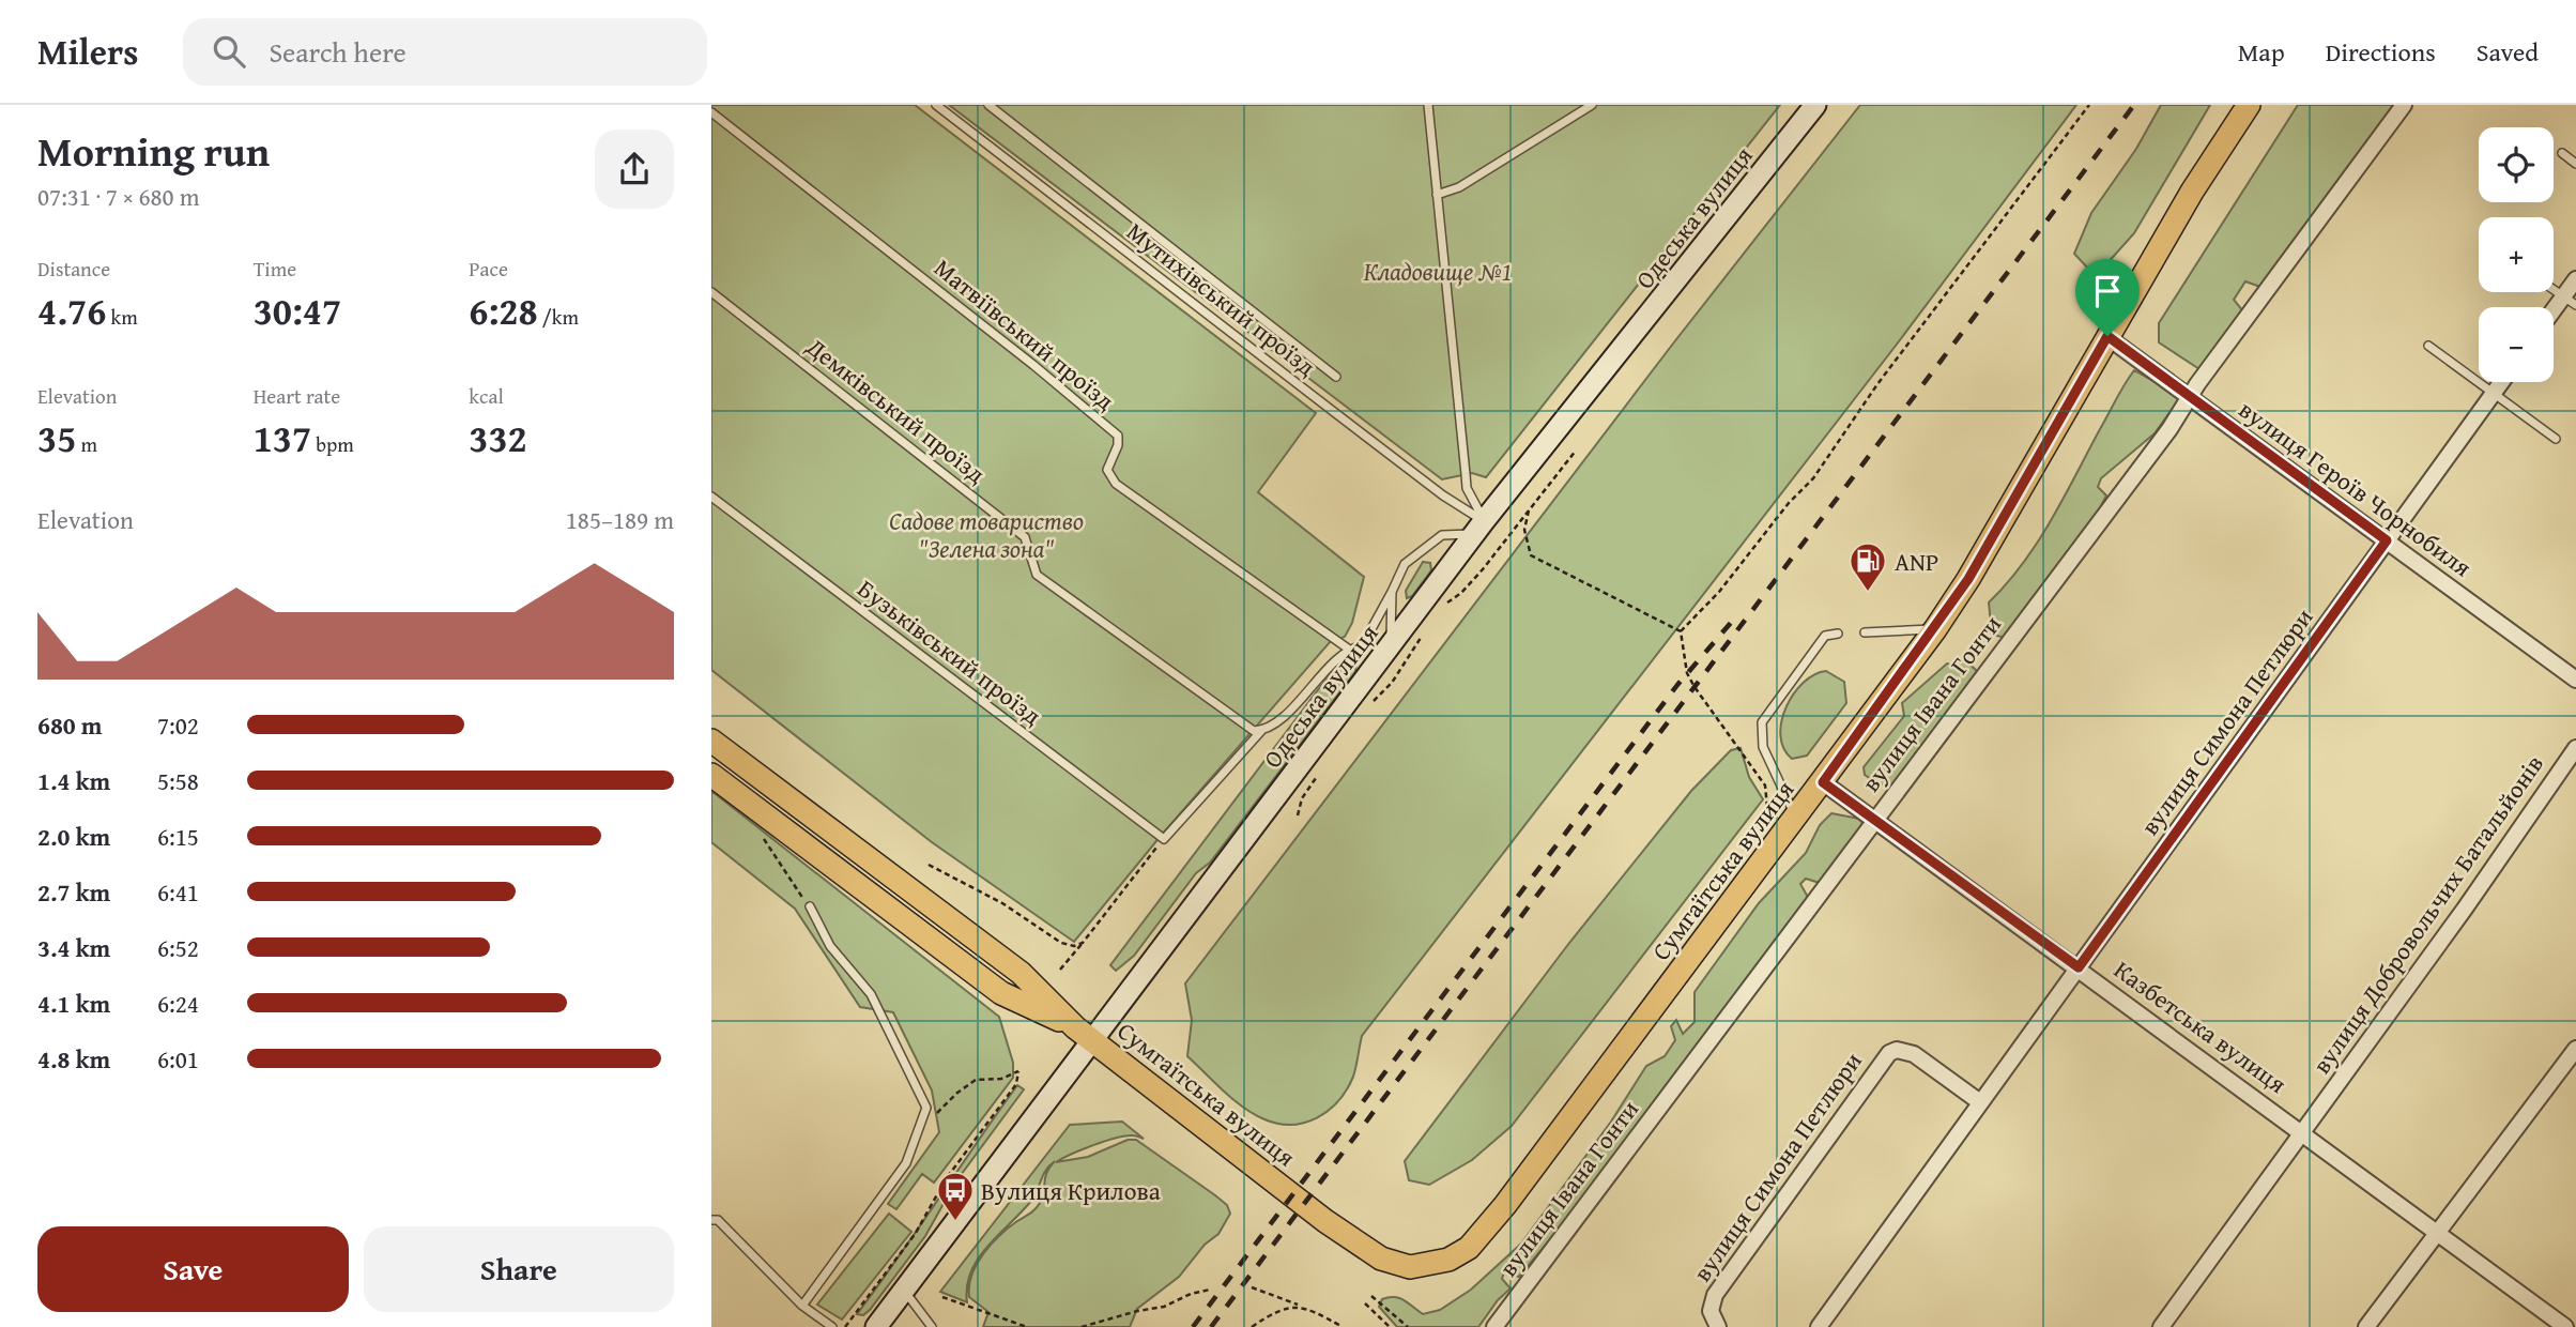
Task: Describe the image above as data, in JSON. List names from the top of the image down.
{
  "streets": {
    "main road": ["Одеська вулиця", "Сумгаїтська вулиця"],
    "street": [
      "вулиця Героїв Чорнобиля",
      "вулиця Івана Гонти",
      "вулиця Симона Петлюри",
      "вулиця Добровольчих Батальйонів",
      "Казбетська вулиця"
    ],
    "lane": [
      "Мутихівський проїзд",
      "Матвіївський проїзд",
      "Демківський проїзд",
      "Бузьківський проїзд"
    ]
  },
  "crossings": [
    ["Одеська вулиця", "Мутихівський проїзд"],
    ["Одеська вулиця", "Сумгаїтська вулиця"],
    ["вулиця Героїв Чорнобиля", "вулиця Івана Гонти"],
    ["вулиця Героїв Чорнобиля", "вулиця Симона Петлюри"],
    ["вулиця Героїв Чорнобиля", "Сумгаїтська вулиця"],
    ["вулиця Івана Гонти", "Казбетська вулиця"],
    ["вулиця Симона Петлюри", "Казбетська вулиця"],
    ["Сумгаїтська вулиця", "Казбетська вулиця"],
    ["вулиця Добровольчих Батальйонів", "Казбетська вулиця"]
  ],
  "parks": ["Кладовище №1", "Садове товариство \"Зелена зона\""],
  "places": {
    "fuel station": ["ANP"],
    "bus stop": ["Вулиця Крилова"]
  },
  "page": {
    "header": "Milers",
    "search": "Search here",
    "nav": ["Map", "Directions", "Saved"],
    "heading": ["Morning run", "07:31 · 7 × 680 m"],
    "map_buttons": ["+", "−"],
    "stats": [
      ["Distance", "4.76 km"],
      ["Time", "30:47"],
      ["Pace", "6:28 /km"],
      ["Elevation", "35 m"],
      ["Heart rate", "137 bpm"],
      ["kcal", "332"]
    ],
    "chart": ["Elevation", "185–189 m"],
    "list": [
      {
        "name": "680 m",
        "note": "7:02"
      },
      {
        "name": "1.4 km",
        "note": "5:58"
      },
      {
        "name": "2.0 km",
        "note": "6:15"
      },
      {
        "name": "2.7 km",
        "note": "6:41"
      },
      {
        "name": "3.4 km",
        "note": "6:52"
      },
      {
        "name": "4.1 km",
        "note": "6:24"
      },
      {
        "name": "4.8 km",
        "note": "6:01"
      }
    ],
    "buttons": ["Save", "Share"]
  }
}
